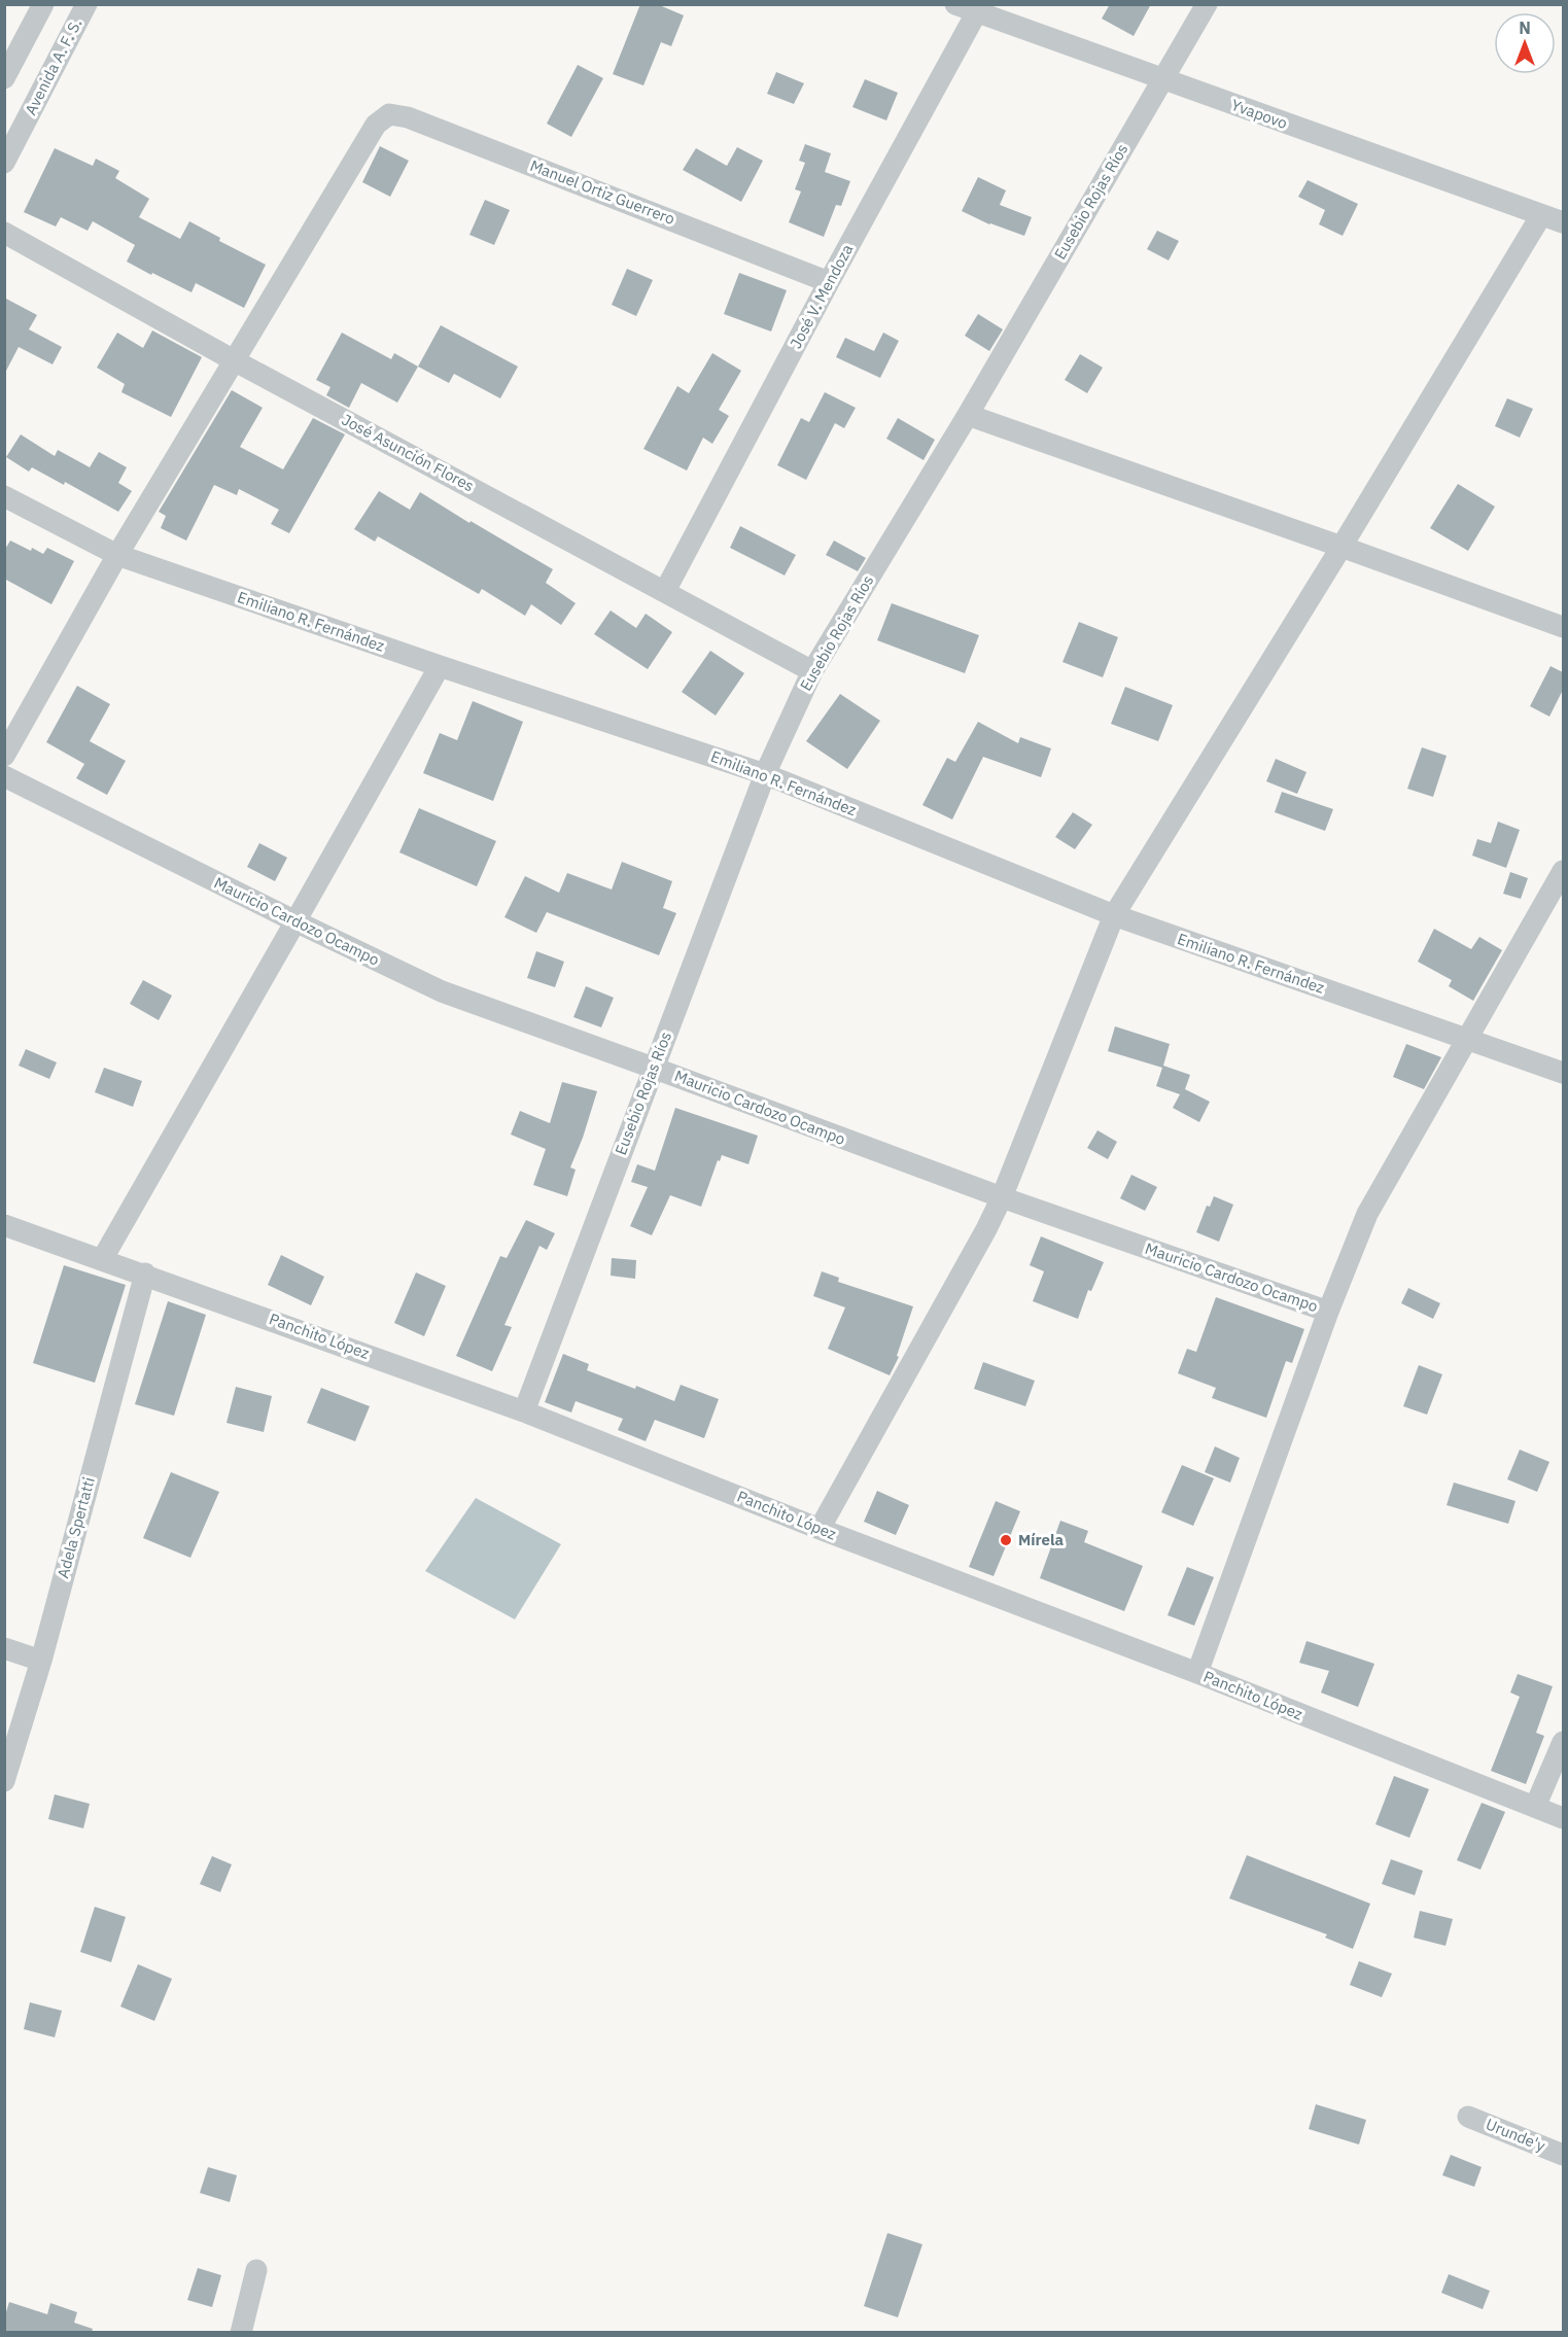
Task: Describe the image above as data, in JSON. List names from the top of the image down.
{
  "streets": {
    "street": [
      "Avenida A. F. S.",
      "Yvapovo",
      "Manuel Ortiz Guerrero",
      "Eusebio Rojas Ríos",
      "José V. Mendoza",
      "José Asunción Flores",
      "Emiliano R. Fernández",
      "Mauricio Cardozo Ocampo",
      "Panchito López",
      "Adela Spertatti",
      "Urunde'y"
    ]
  },
  "crossings": [
    ["Yvapovo", "Eusebio Rojas Ríos"],
    ["Yvapovo", "José V. Mendoza"],
    ["Manuel Ortiz Guerrero", "José V. Mendoza"],
    ["Manuel Ortiz Guerrero", "José Asunción Flores"],
    ["Eusebio Rojas Ríos", "José Asunción Flores"],
    ["Eusebio Rojas Ríos", "Emiliano R. Fernández"],
    ["Eusebio Rojas Ríos", "Mauricio Cardozo Ocampo"],
    ["Eusebio Rojas Ríos", "Panchito López"],
    ["José V. Mendoza", "José Asunción Flores"],
    ["Panchito López", "Adela Spertatti"]
  ],
  "places": ["Mírela"],
  "north": "top"
}
